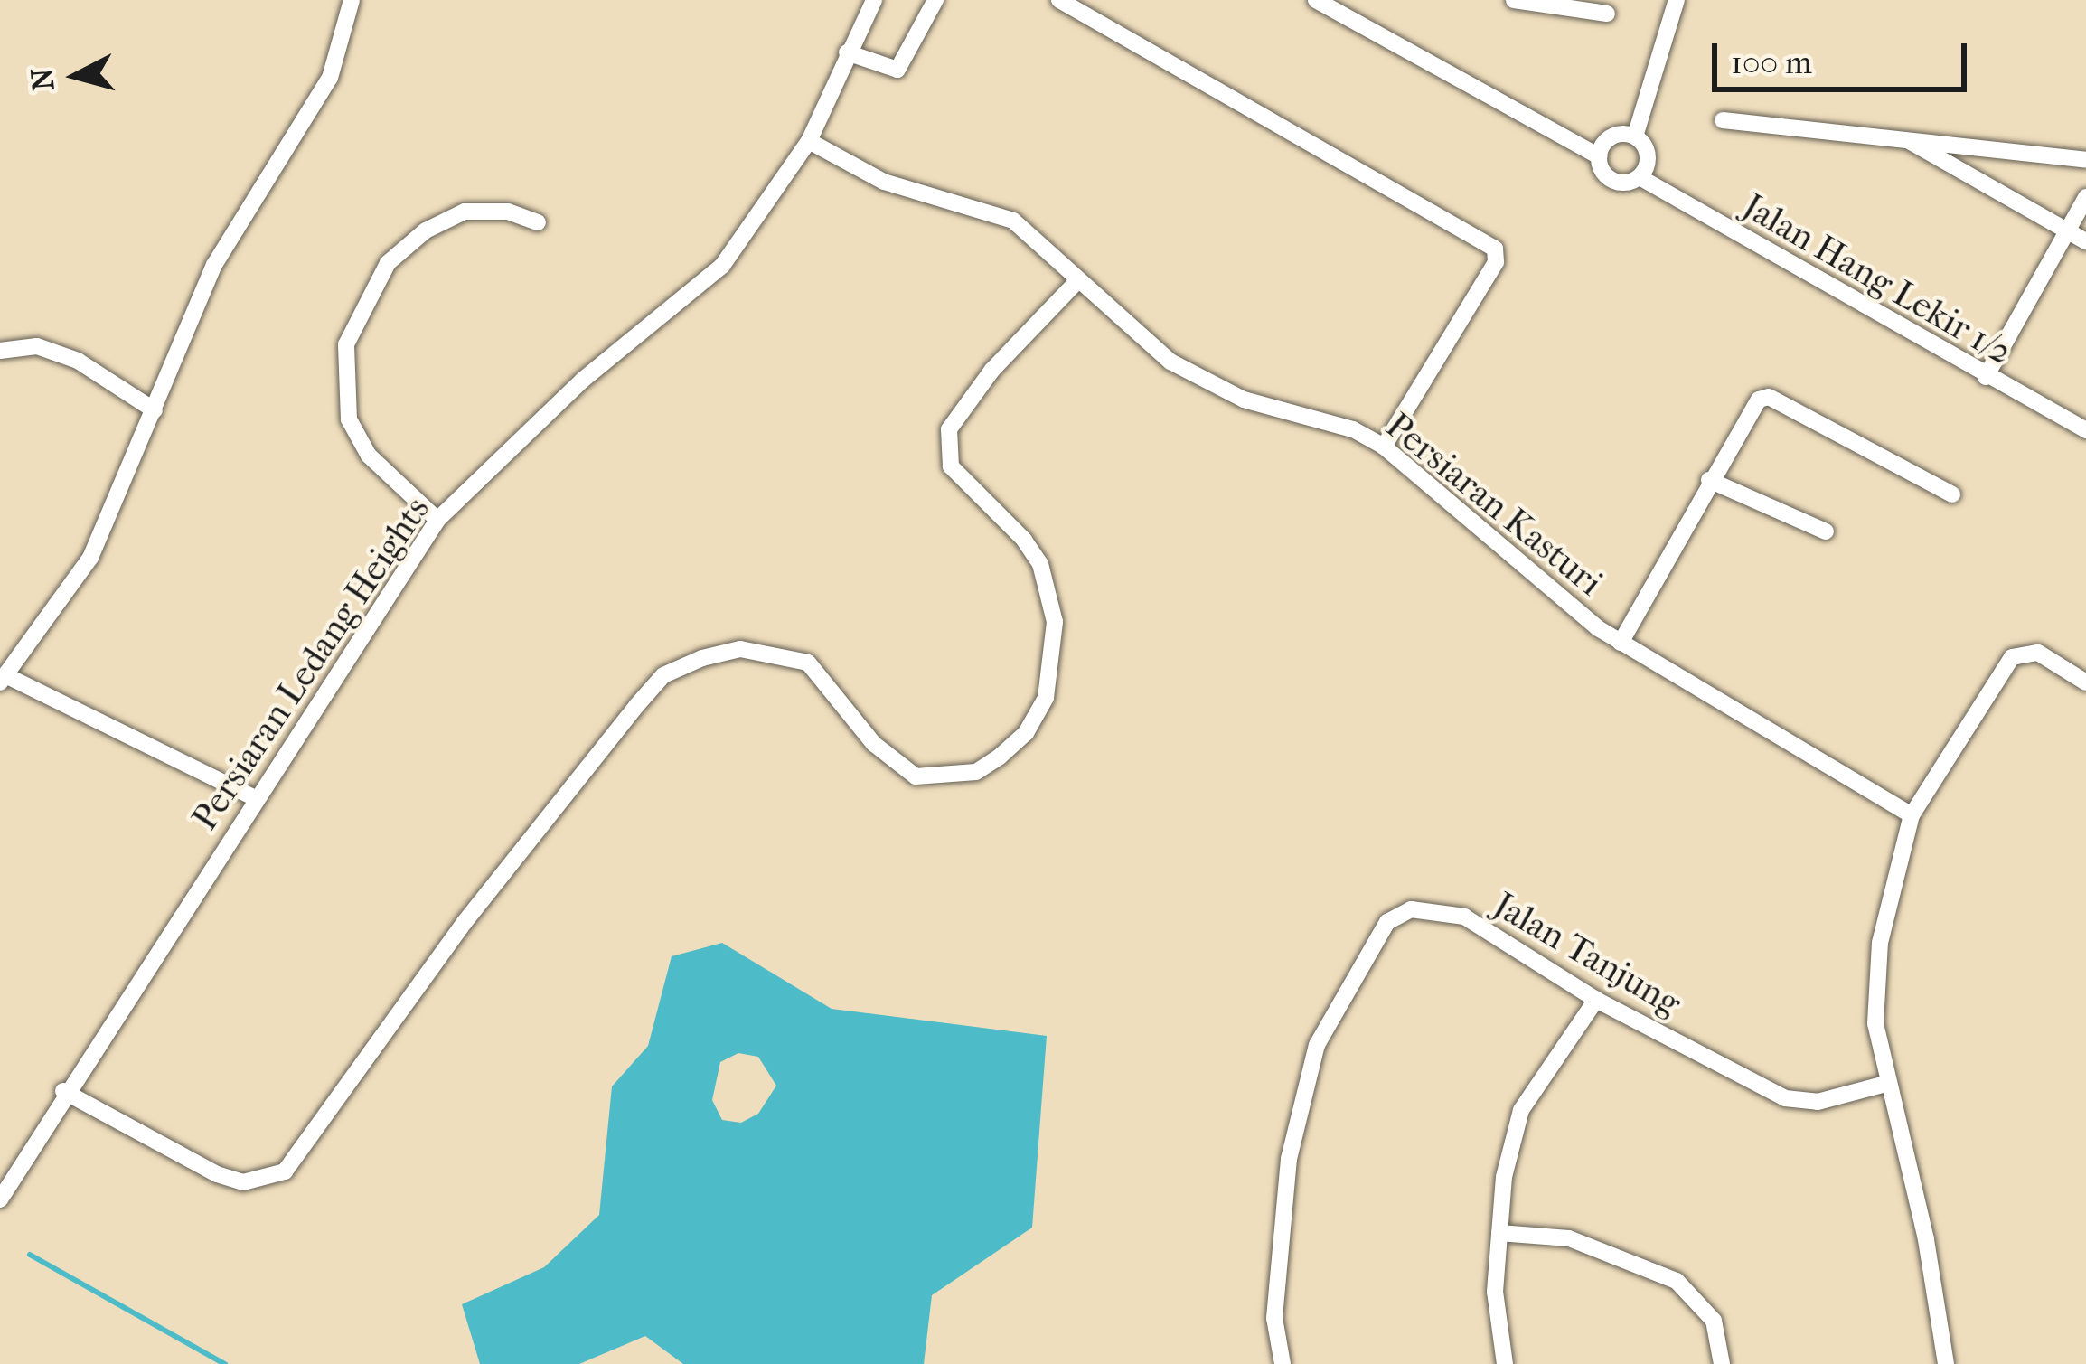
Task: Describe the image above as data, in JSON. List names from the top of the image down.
{
  "streets": {
    "street": [
      "Jalan Hang Lekir 1/2",
      "Persiaran Kasturi",
      "Persiaran Ledang Heights",
      "Jalan Tanjung"
    ]
  },
  "crossings": [
    ["Persiaran Kasturi", "Persiaran Ledang Heights"]
  ],
  "scale_bar": "100 m",
  "north": "left"
}
